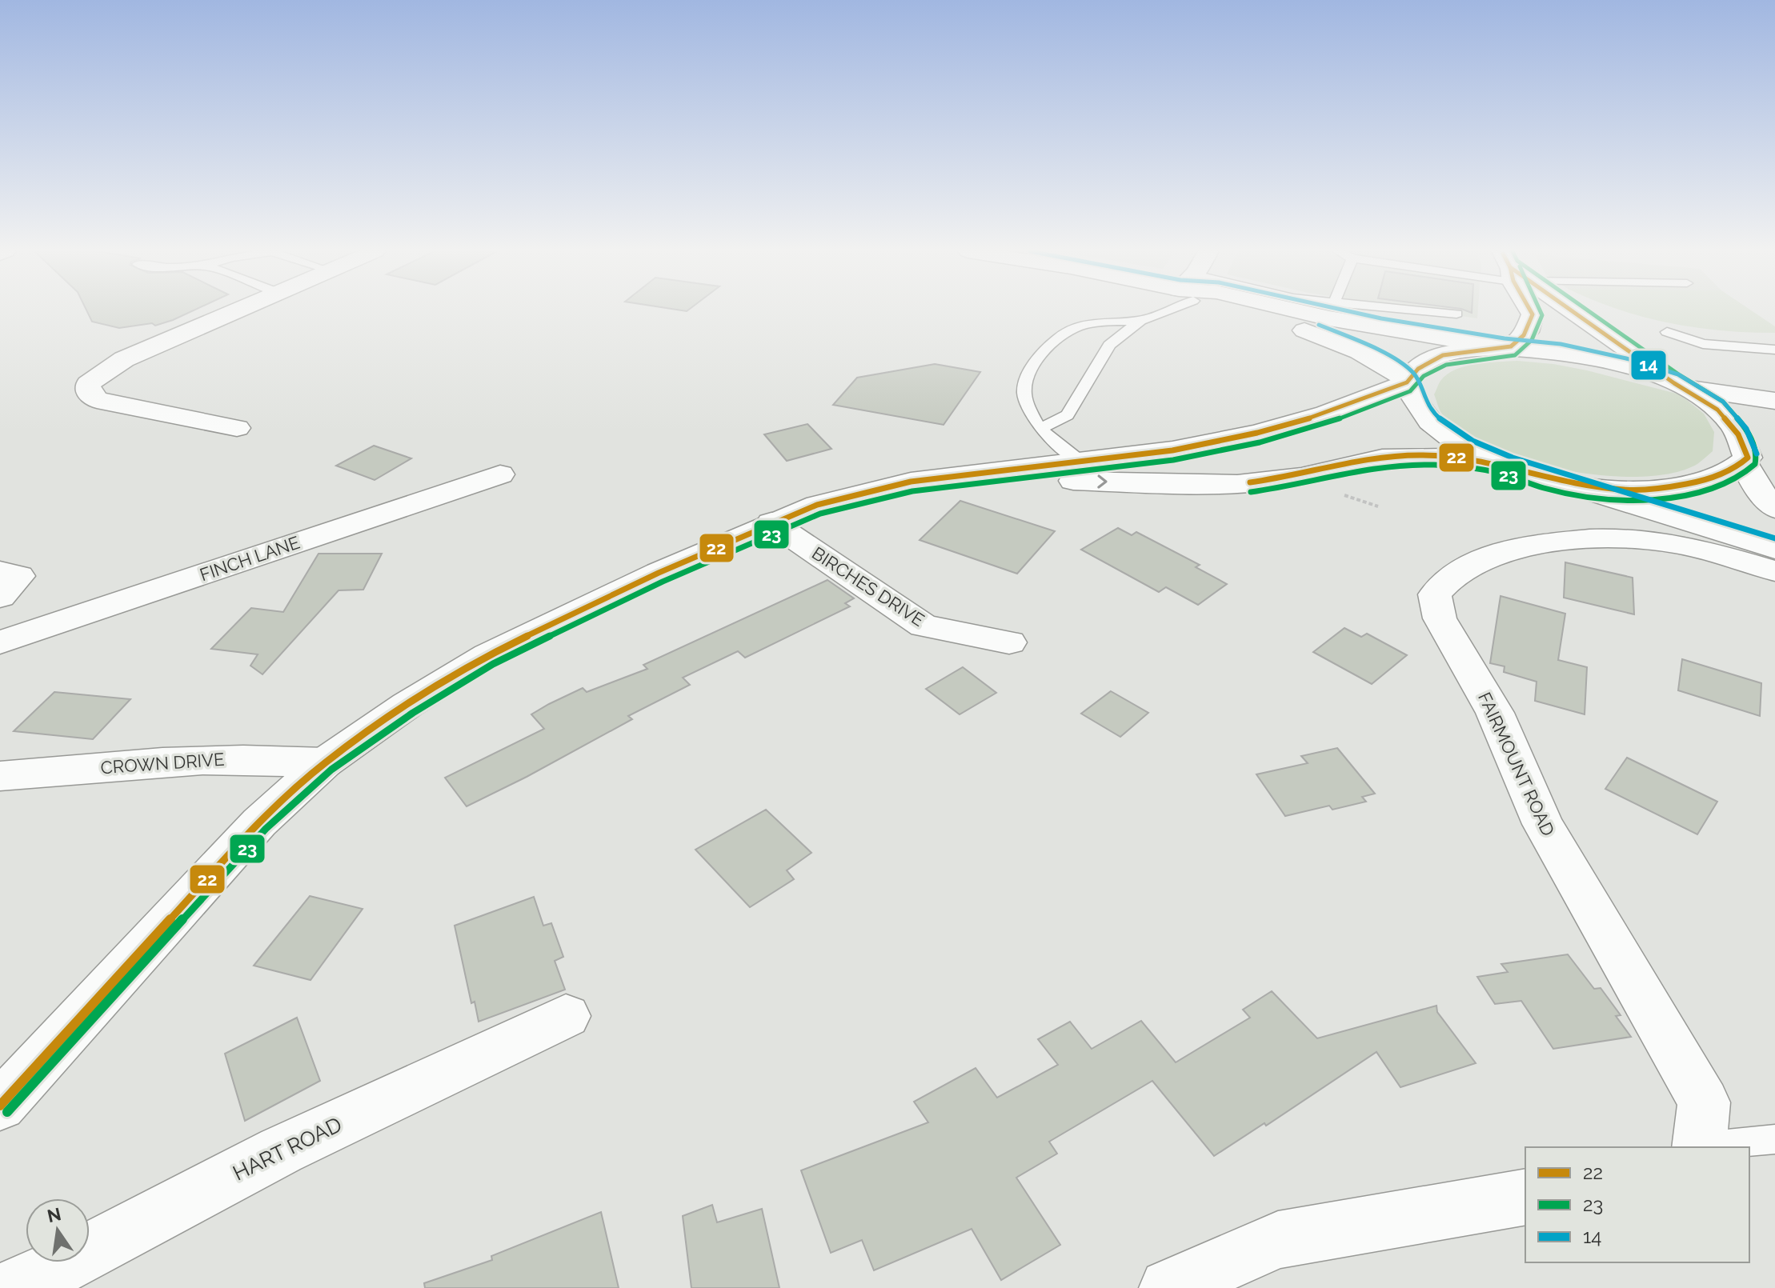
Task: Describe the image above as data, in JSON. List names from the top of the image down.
{
  "streets": {
    "main road": [
      "FINCH LANE",
      "BIRCHES DRIVE",
      "CROWN DRIVE",
      "FAIRMOUNT ROAD",
      "HART ROAD"
    ]
  },
  "lines": ["transit line 22", "transit line 23", "transit line 14"],
  "legend": ["22", "23", "14"],
  "north": "top"
}
